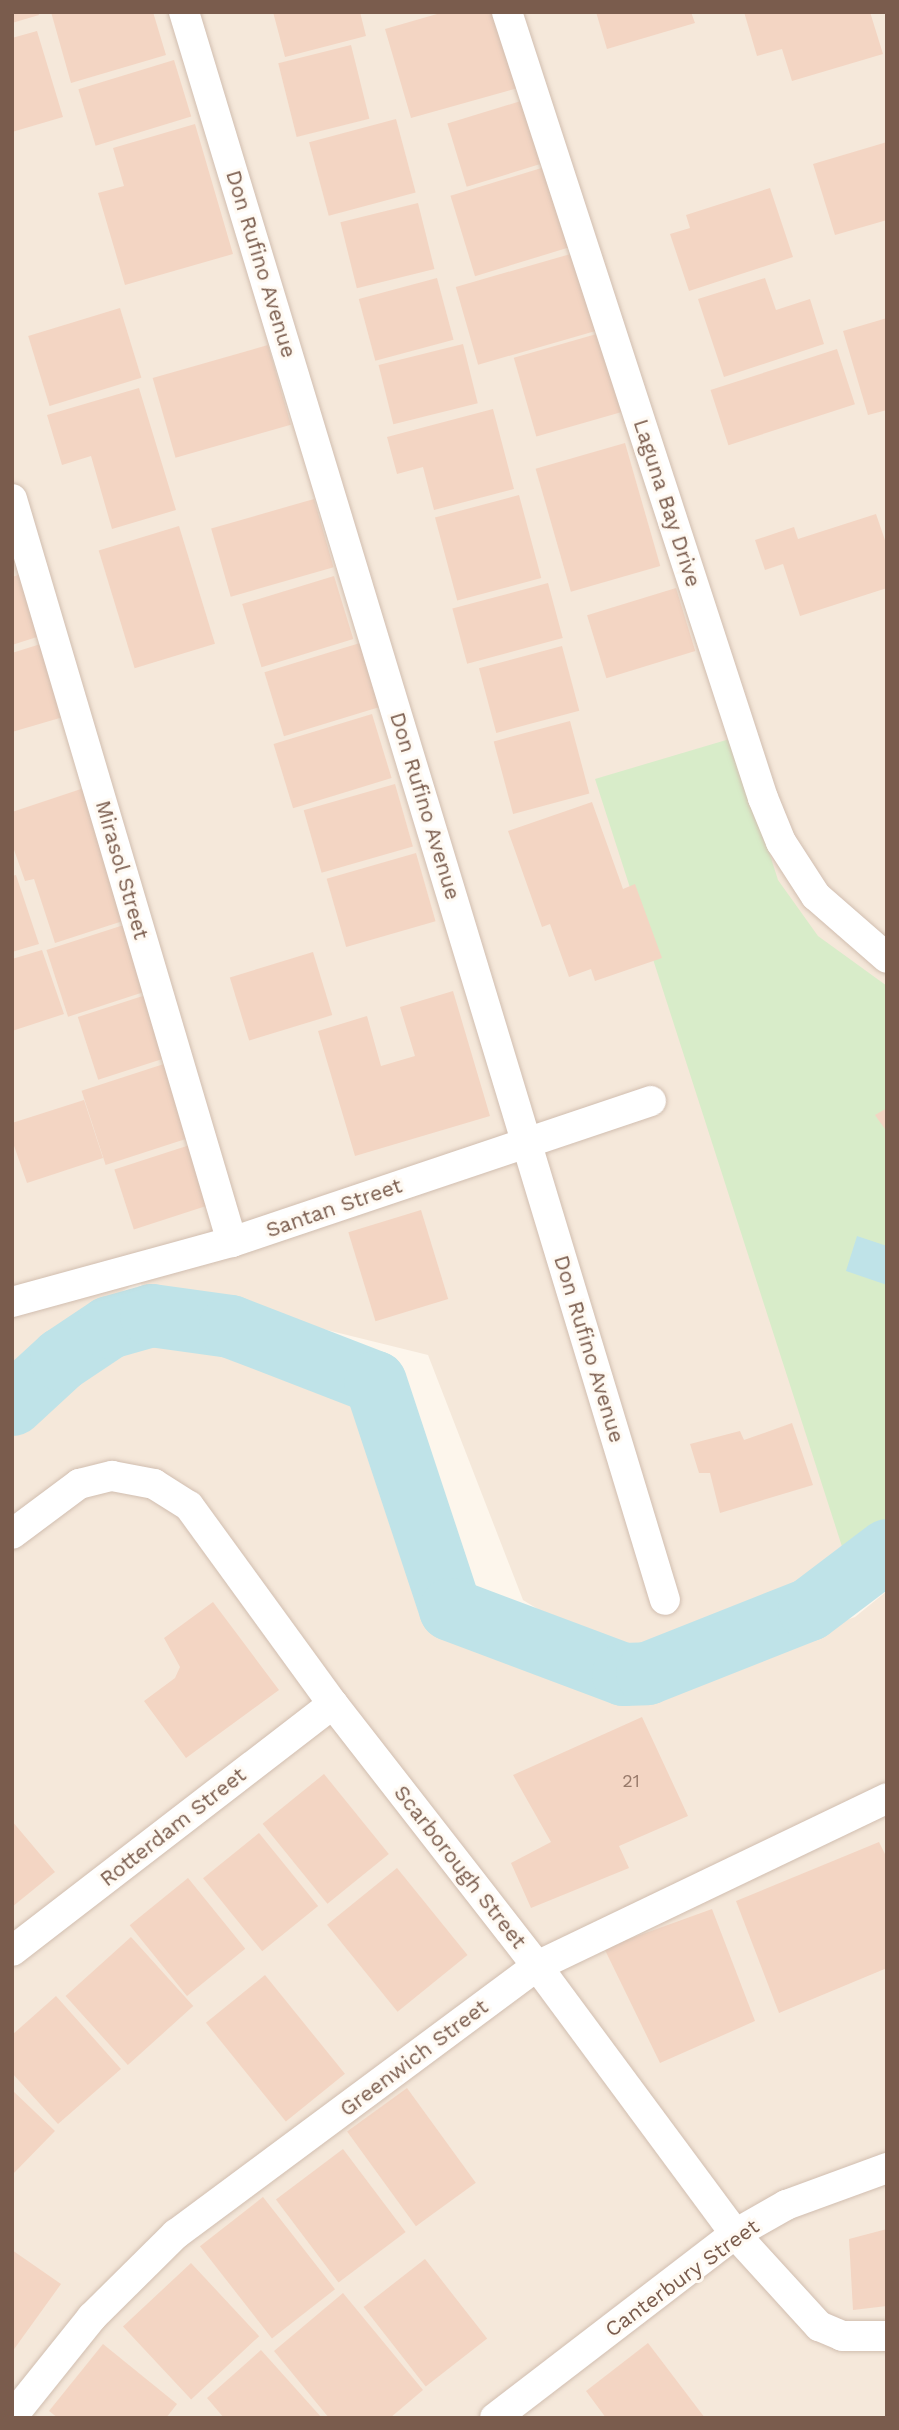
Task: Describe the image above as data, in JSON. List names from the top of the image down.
{
  "streets": {
    "street": [
      "Don Rufino Avenue",
      "Laguna Bay Drive",
      "Mirasol Street",
      "Santan Street",
      "Rotterdam Street",
      "Scarborough Street",
      "Greenwich Street",
      "Canterbury Street"
    ]
  },
  "crossings": [
    ["Don Rufino Avenue", "Santan Street"],
    ["Mirasol Street", "Santan Street"],
    ["Rotterdam Street", "Scarborough Street"],
    ["Scarborough Street", "Greenwich Street"],
    ["Scarborough Street", "Canterbury Street"]
  ],
  "house_numbers": ["21"]
}
